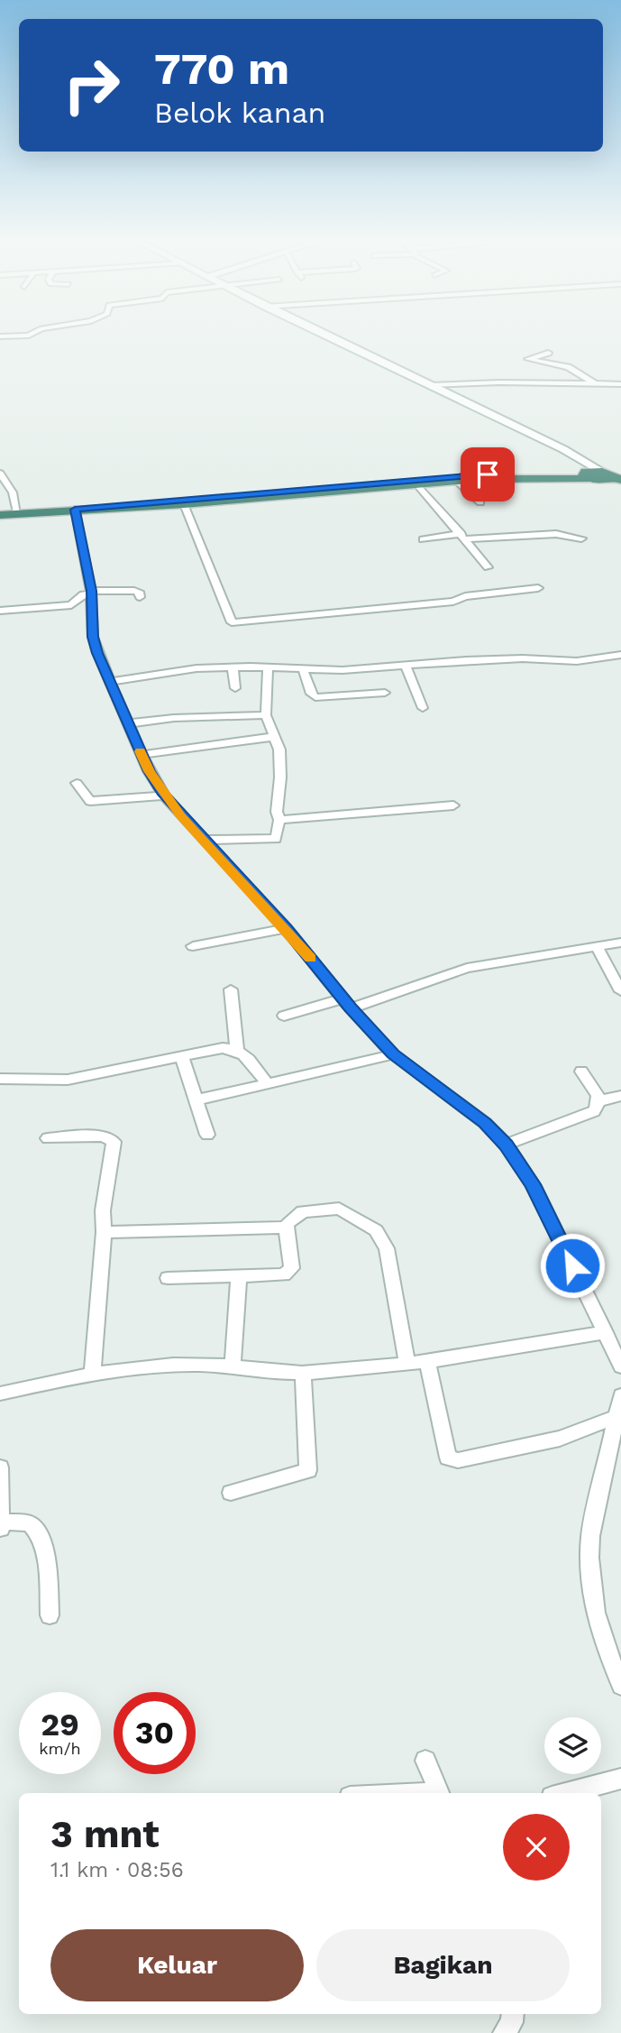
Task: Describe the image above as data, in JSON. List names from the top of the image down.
{
  "page": {
    "turn": ["770 m", "Belok kanan"],
    "speed": "29 km/h",
    "limit": "30",
    "heading": ["3 mnt", "1.1 km · 08:56"],
    "buttons": ["Keluar", "Bagikan"]
  }
}
